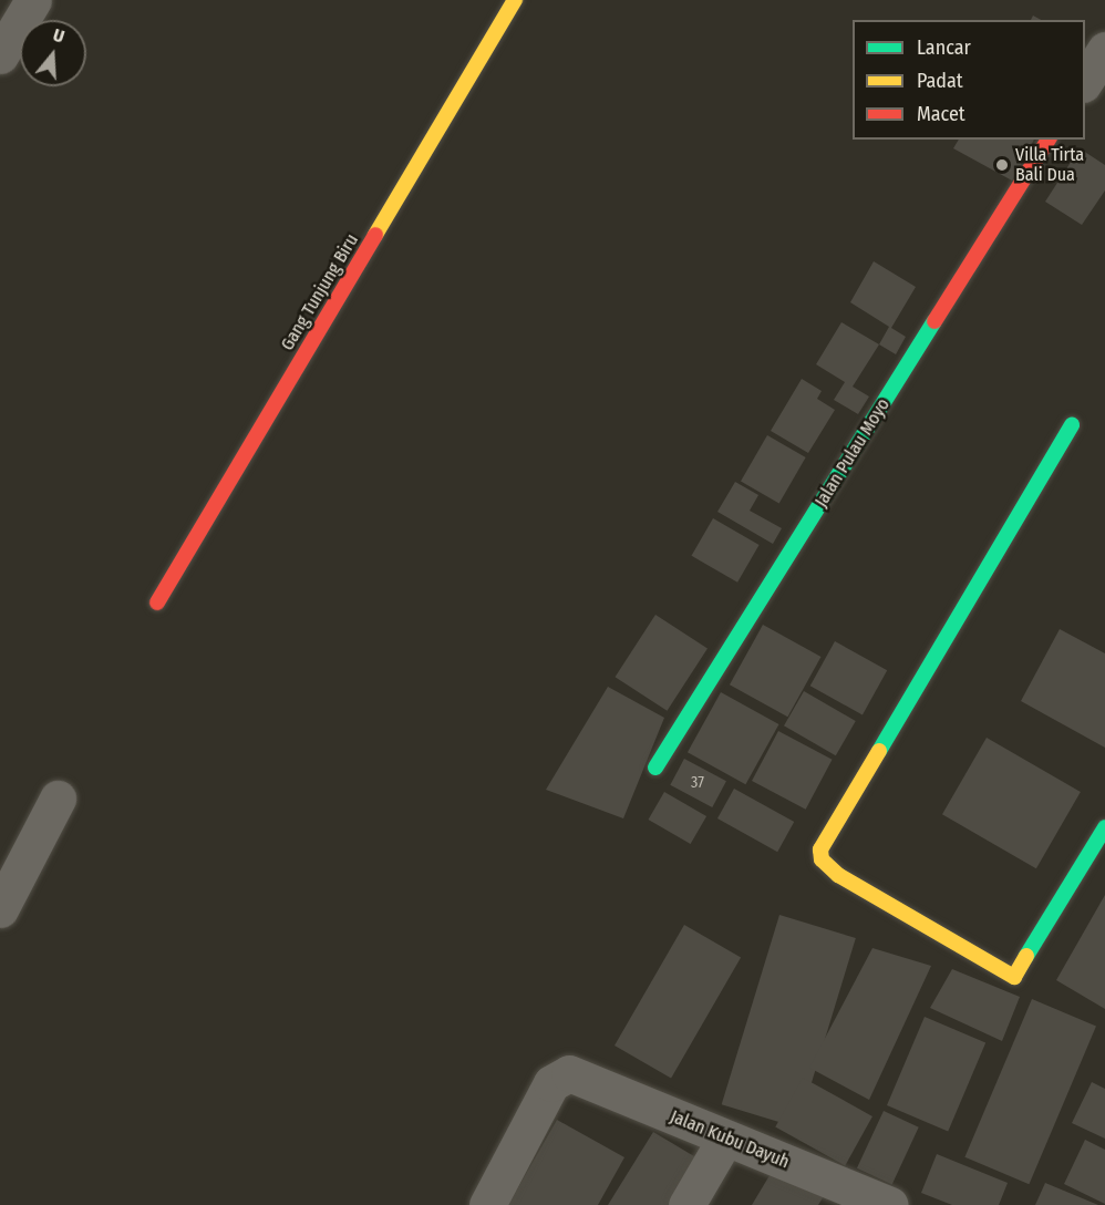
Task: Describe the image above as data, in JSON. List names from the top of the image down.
{
  "streets": {
    "street": ["Gang Tunjung Biru", "Jalan Pulau Moyo", "Jalan Kubu Dayuh"]
  },
  "places": ["Villa Tirta Bali Dua"],
  "house_numbers": ["37"],
  "legend": ["Lancar", "Padat", "Macet"],
  "north": "top"
}
